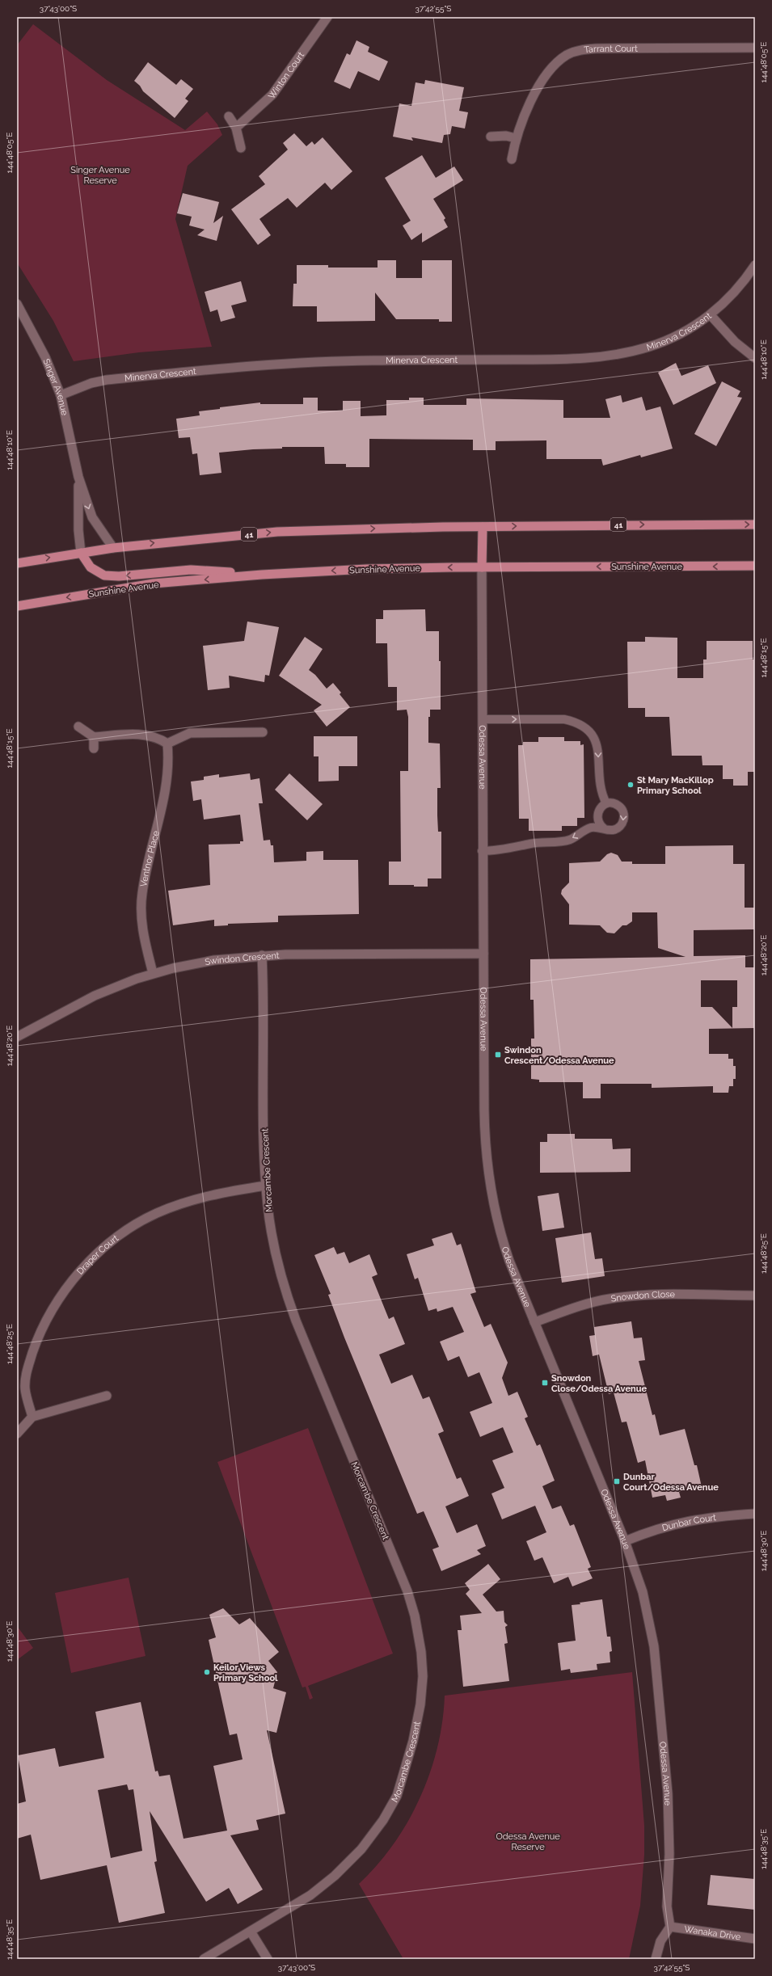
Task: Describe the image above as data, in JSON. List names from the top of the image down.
{
  "streets": {
    "main road": ["41", "Sunshine Avenue"],
    "street": [
      "Tarrant Court",
      "Winton Court",
      "Minerva Crescent",
      "Singer Avenue",
      "Odessa Avenue",
      "Ventnor Place",
      "Swindon Crescent",
      "Morcambe Crescent",
      "Draper Court",
      "Snowdon Close",
      "Dunbar Court",
      "Wanaka Drive"
    ]
  },
  "crossings": [
    ["Minerva Crescent", "Singer Avenue"],
    ["Singer Avenue", "41"],
    ["Sunshine Avenue", "Odessa Avenue"],
    ["Odessa Avenue", "Swindon Crescent"],
    ["Odessa Avenue", "Snowdon Close"],
    ["Odessa Avenue", "Dunbar Court"],
    ["Odessa Avenue", "Wanaka Drive"],
    ["Ventnor Place", "Swindon Crescent"],
    ["Swindon Crescent", "Morcambe Crescent"],
    ["Morcambe Crescent", "Draper Court"]
  ],
  "parks": ["Singer Avenue Reserve", "Odessa Avenue Reserve"],
  "places": {
    "other": ["St Mary MacKillop Primary School", "Keilor Views Primary School"],
    "transit": ["Swindon Crescent/Odessa Avenue", "Snowdon Close/Odessa Avenue", "Dunbar Court/Odessa Avenue"]
  },
  "coordinates": [
    "37°43'00\"S",
    "37°42'55\"S",
    "144°48'05\"E",
    "144°48'10\"E",
    "144°48'15\"E",
    "144°48'20\"E",
    "144°48'25\"E",
    "144°48'30\"E",
    "144°48'35\"E"
  ]
}
